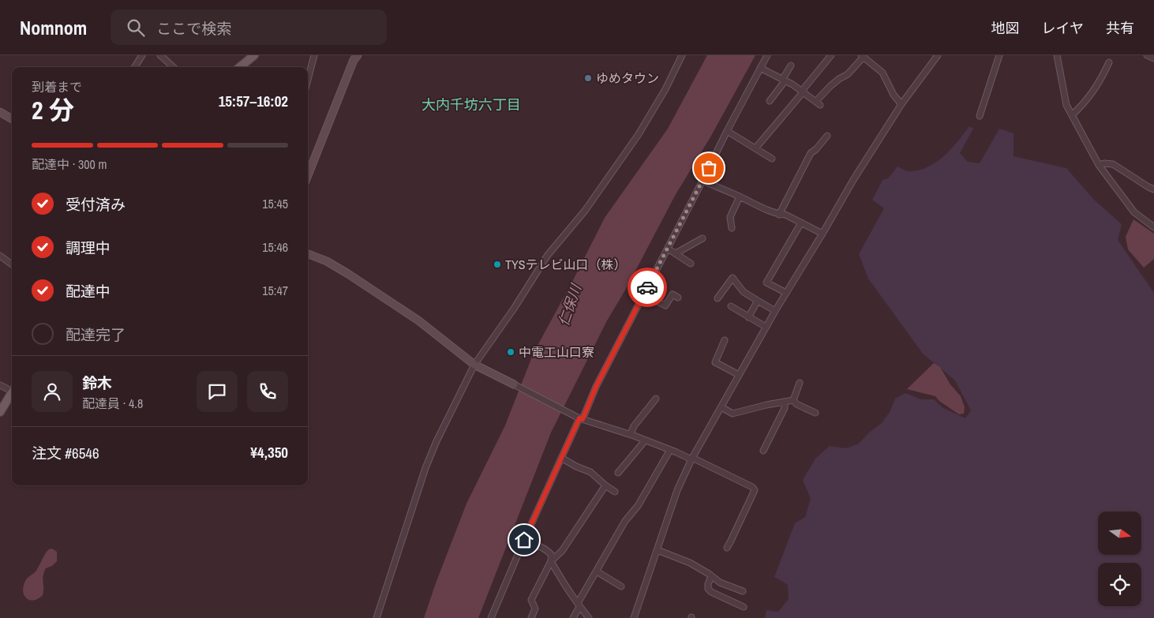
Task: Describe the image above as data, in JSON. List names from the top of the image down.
{
  "districts": ["大内千坊六丁目"],
  "water": ["仁保川"],
  "places": ["ゆめタウン", "TYSテレビ山口（株）", "中電工山口寮"],
  "north": "right",
  "page": {
    "header": "Nomnom",
    "search": "ここで検索",
    "nav": ["地図", "レイヤ", "共有"],
    "heading": ["2 分", "到着まで", "15:57–16:02"],
    "panel": [
      "鈴木",
      "配達員 · 4.8",
      "注文 #6546",
      "¥4,350"
    ],
    "bar": "配達中 · 300 m",
    "list": [
      ["受付済み", "15:45"],
      ["調理中", "15:46"],
      ["配達中", "15:47"],
      "配達完了"
    ]
  }
}
